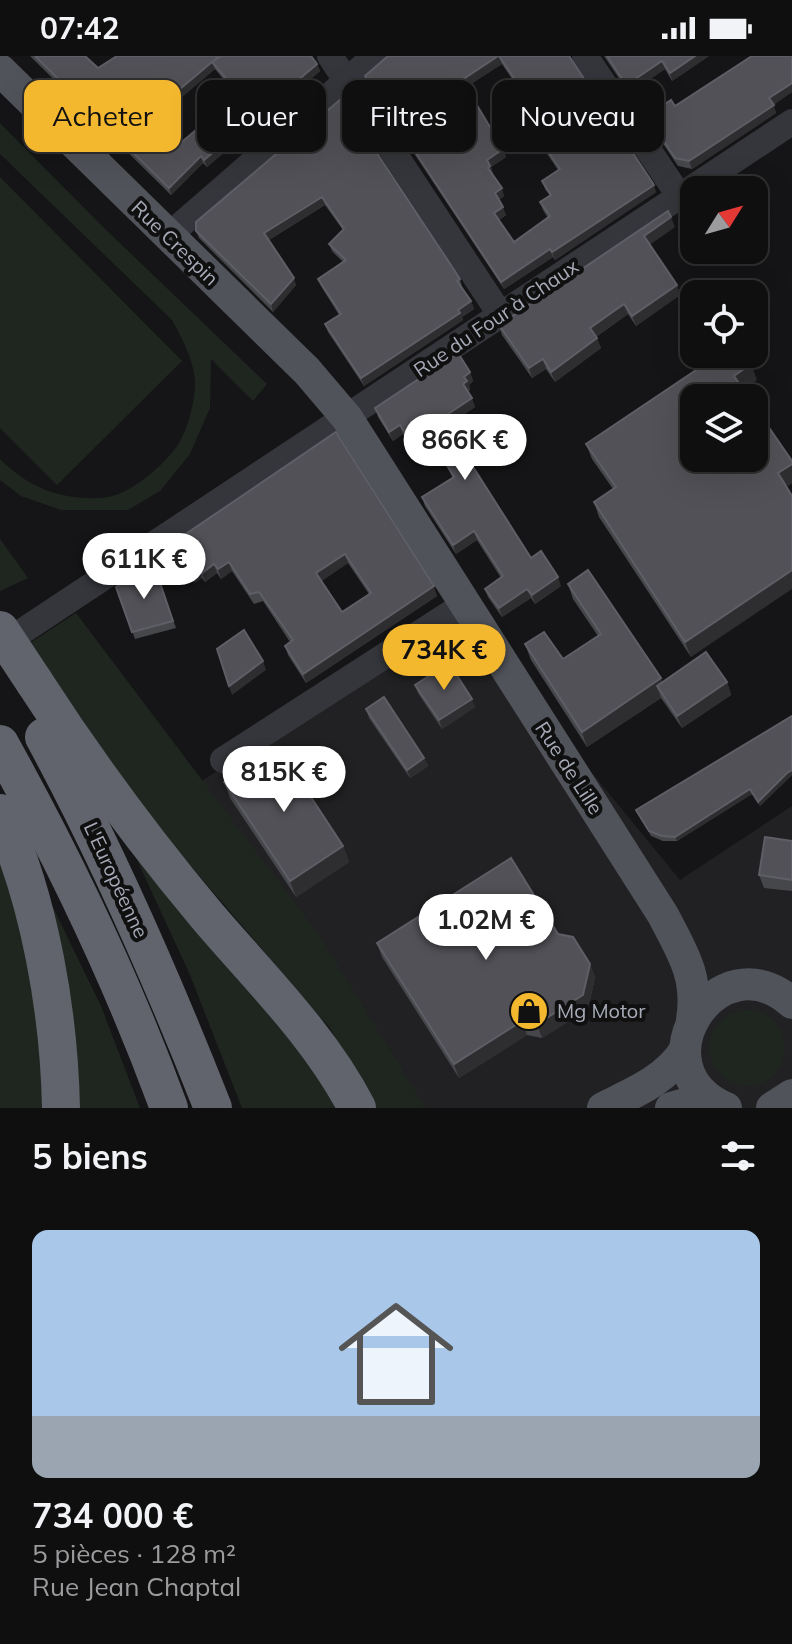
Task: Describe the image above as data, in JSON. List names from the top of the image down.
{
  "streets": {
    "highway": ["L'Européenne"],
    "main road": ["Rue Crespin", "Rue de Lille"],
    "street": ["Rue du Four à Chaux"]
  },
  "crossings": [
    ["Rue Crespin", "Rue du Four à Chaux"],
    ["Rue Crespin", "Rue de Lille"],
    ["Rue du Four à Chaux", "Rue de Lille"]
  ],
  "places": {
    "shop": ["Mg Motor"]
  },
  "north": "top right",
  "page": {
    "status": "07:42",
    "chip": [
      "Acheter",
      "Louer",
      "Filtres",
      "Nouveau"
    ],
    "price": [
      "866K €",
      "611K €",
      "734K €",
      "815K €",
      "1.02M €"
    ],
    "heading": "5 biens",
    "list": [
      {
        "name": "734 000 €",
        "note": "5 pièces · 128 m² · Rue Jean Chaptal"
      }
    ]
  }
}
